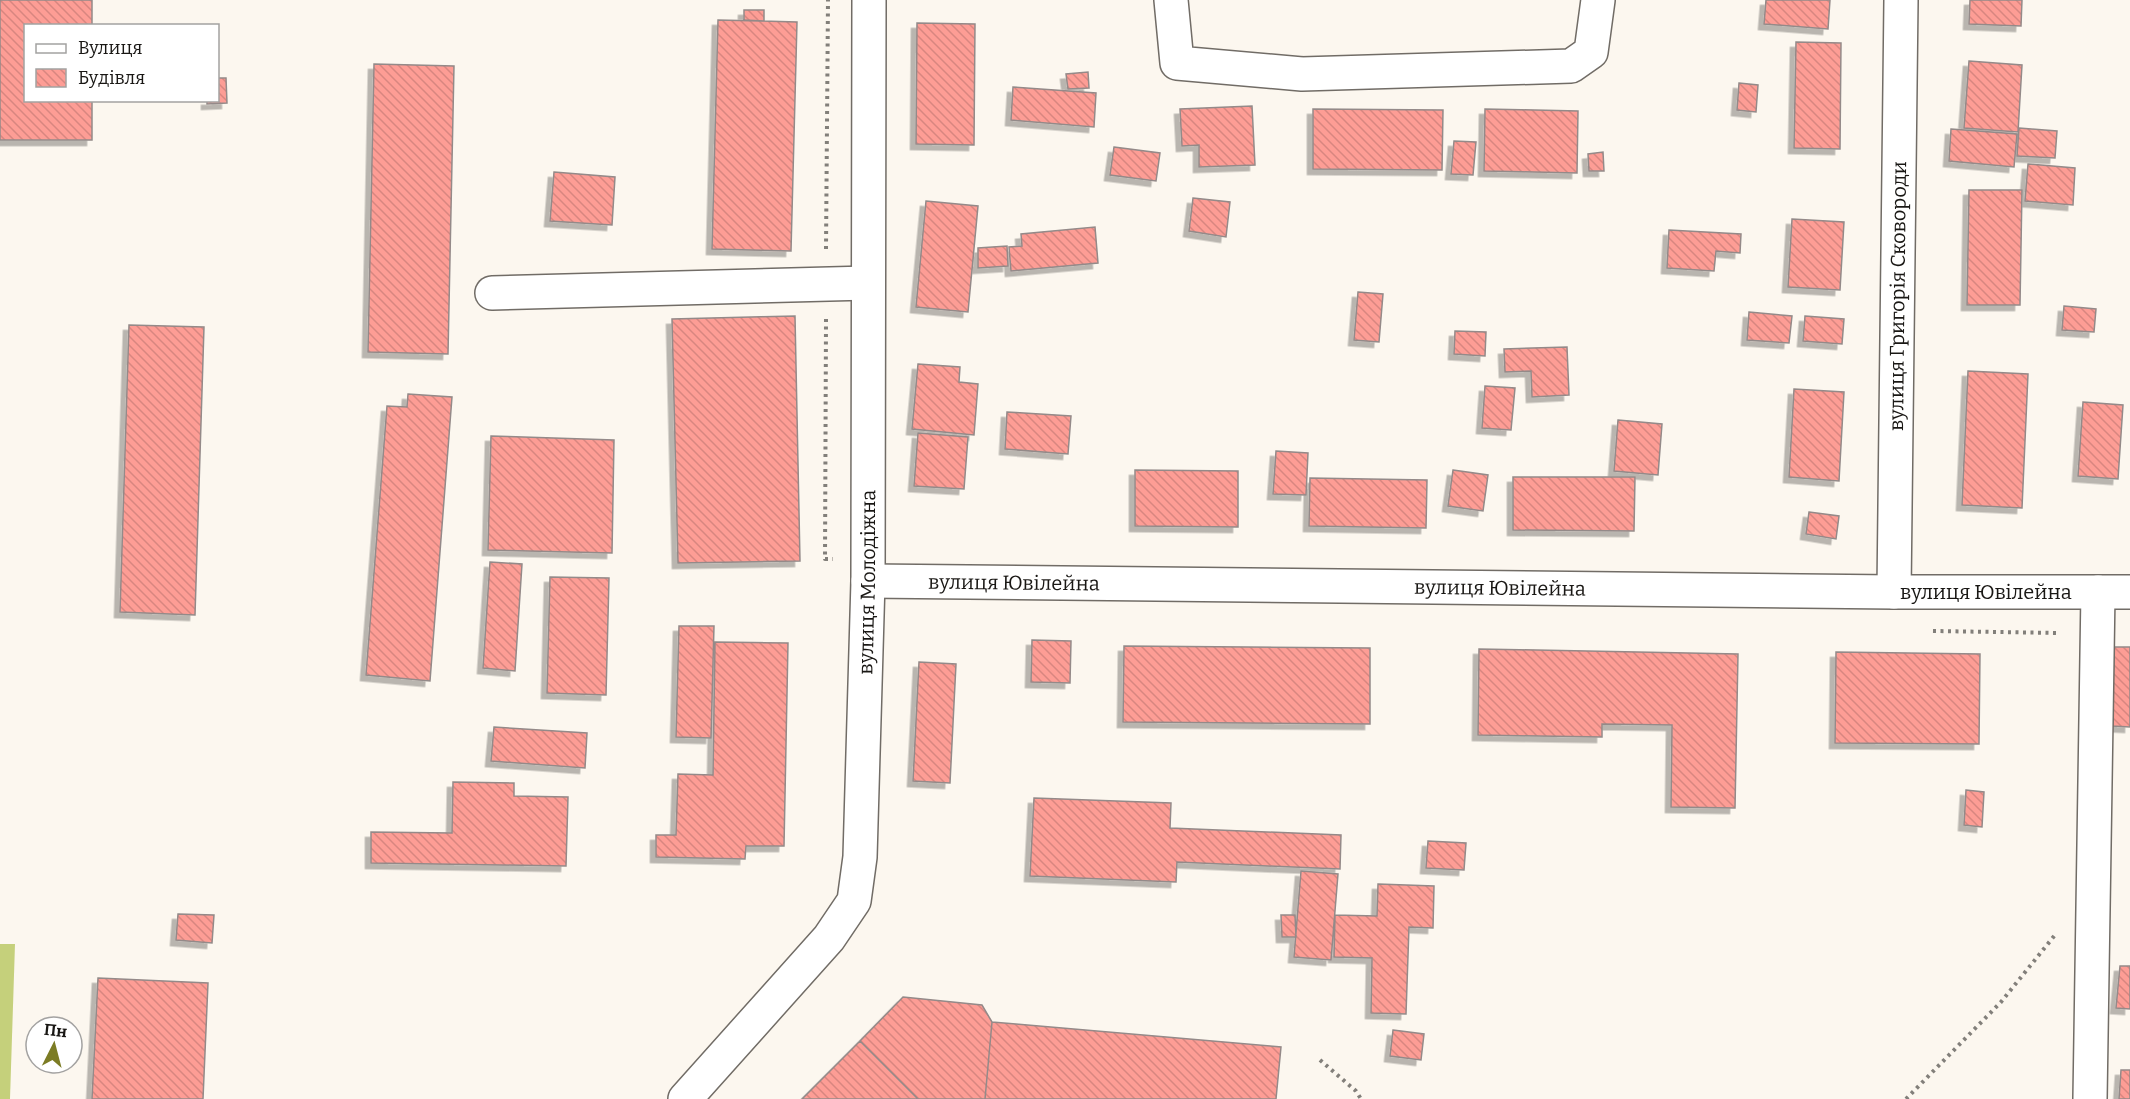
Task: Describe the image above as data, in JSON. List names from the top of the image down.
{
  "streets": {
    "street": ["вулиця Григорія Сковороди", "вулиця Молодіжна", "вулиця Ювілейна"]
  },
  "crossings": [
    ["вулиця Григорія Сковороди", "вулиця Ювілейна"],
    ["вулиця Молодіжна", "вулиця Ювілейна"]
  ],
  "legend": ["Вулиця", "Будівля"],
  "north": "top"
}
